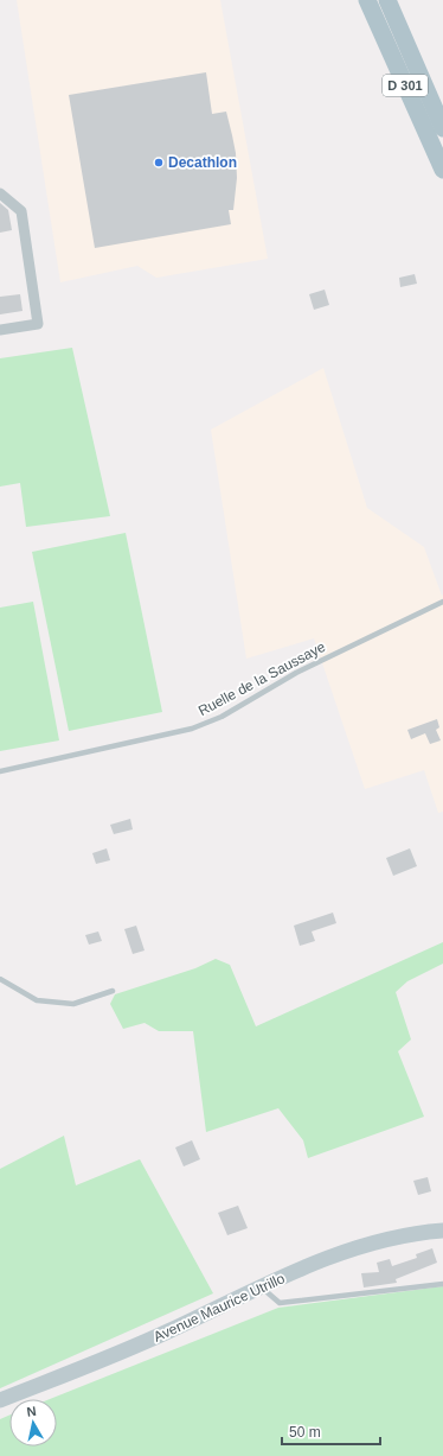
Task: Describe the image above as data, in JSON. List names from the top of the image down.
{
  "streets": {
    "main road": ["D 301", "Avenue Maurice Utrillo"],
    "lane": ["Ruelle de la Saussaye"]
  },
  "places": ["Decathlon"],
  "scale_bar": "50 m",
  "north": "top"
}
